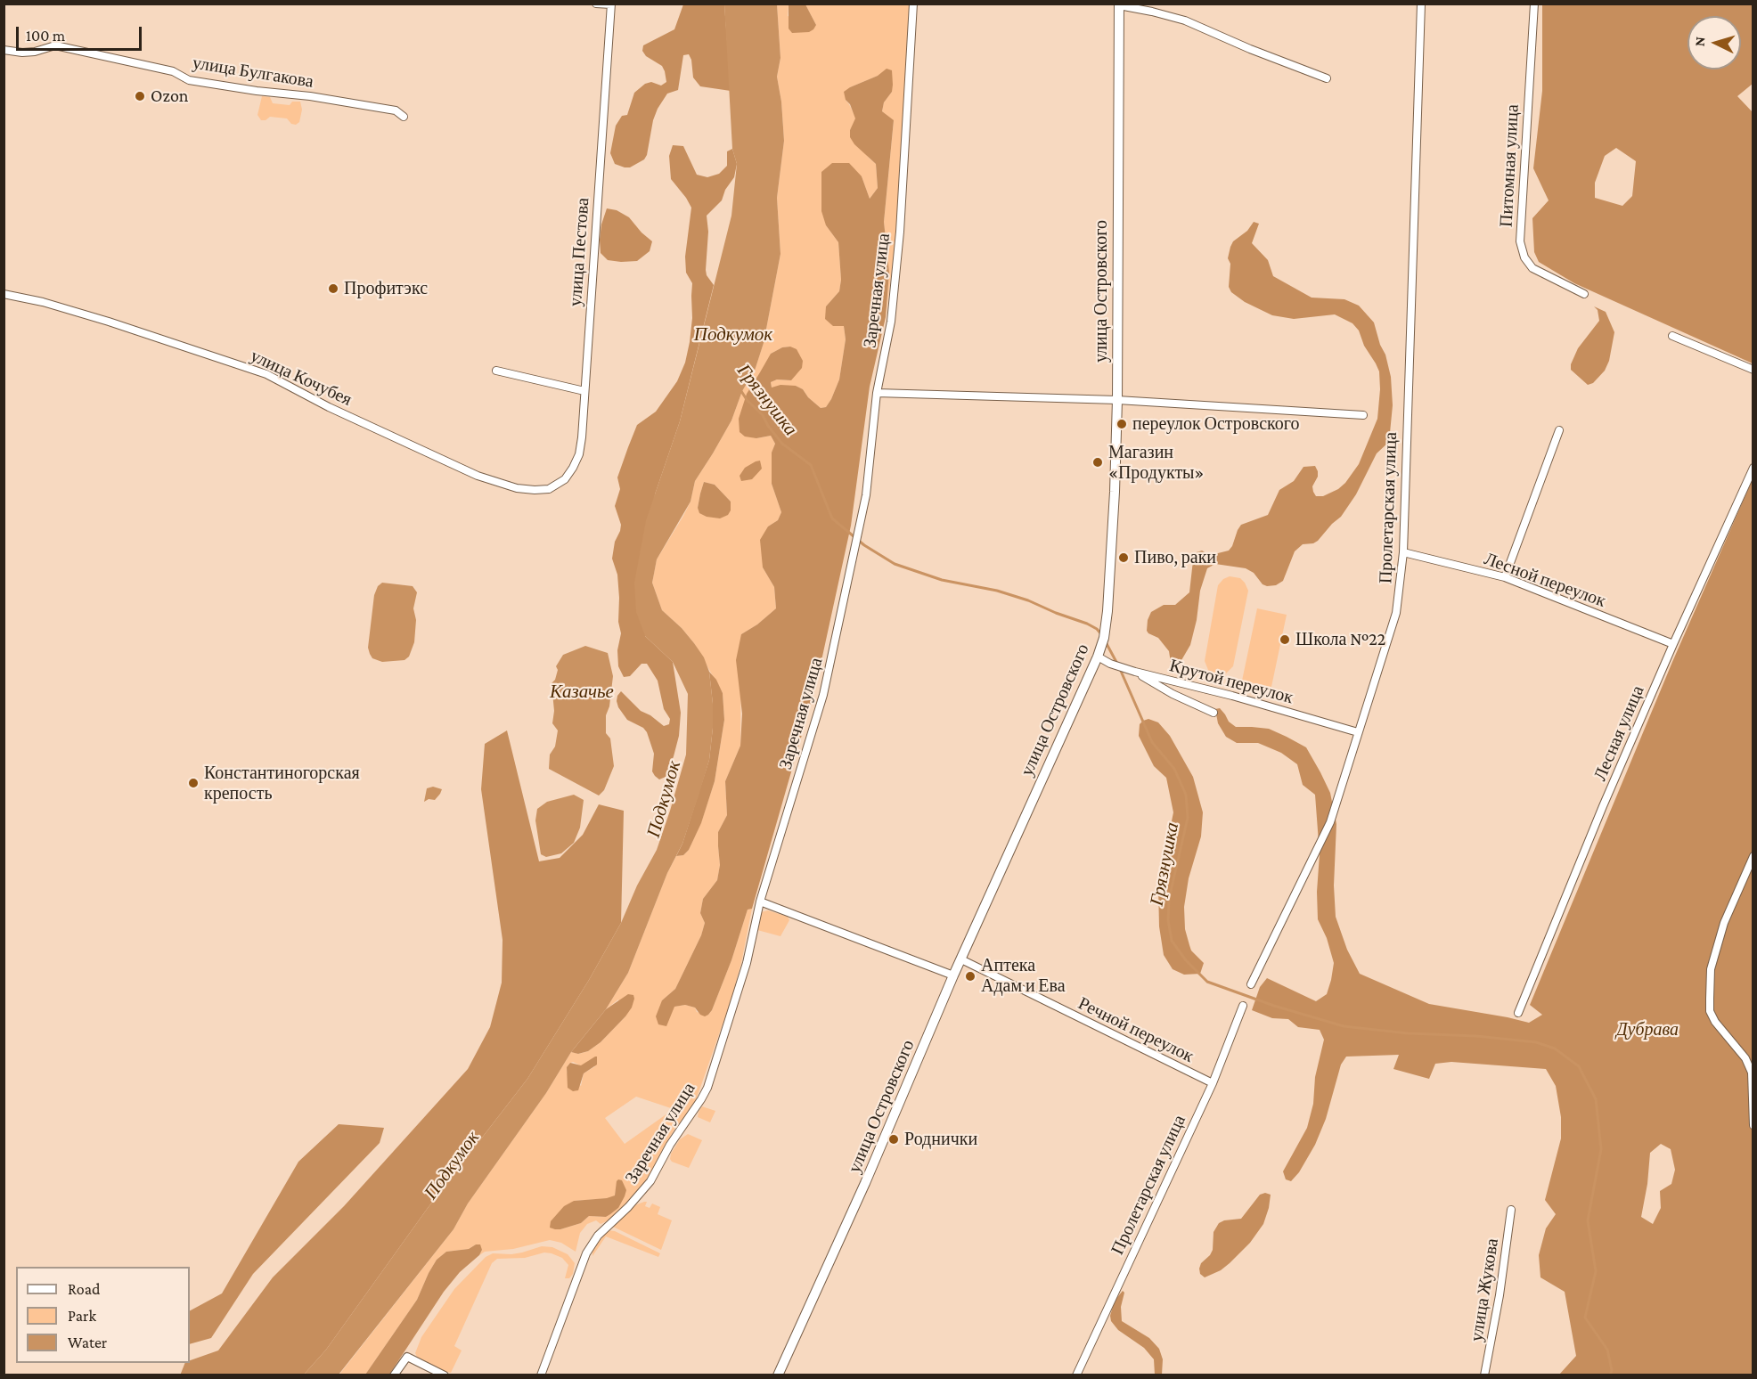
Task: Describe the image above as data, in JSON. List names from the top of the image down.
{
  "streets": {
    "street": [
      "улица Булгакова",
      "Питомная улица",
      "улица Пестова",
      "Заречная улица",
      "улица Островского",
      "улица Кочубея",
      "Пролетарская улица",
      "Лесной переулок",
      "Крутой переулок",
      "Лесная улица",
      "Речной переулок",
      "улица Жукова"
    ]
  },
  "crossings": [
    ["улица Пестова", "улица Кочубея"],
    ["улица Островского", "Крутой переулок"],
    ["улица Островского", "Речной переулок"],
    ["Пролетарская улица", "Лесной переулок"],
    ["Пролетарская улица", "Крутой переулок"],
    ["Пролетарская улица", "Речной переулок"],
    ["Лесной переулок", "Лесная улица"]
  ],
  "water": ["Подкумок", "Грязнушка", "Казачье"],
  "parks": ["Дубрава"],
  "places": [
    "Ozon",
    "Профитэкс",
    "переулок Островского",
    "Магазин «Продукты»",
    "Пиво, раки",
    "Школа №22",
    "Константиногорская крепость",
    "Аптека Адам и Ева",
    "Роднички"
  ],
  "legend": ["Road", "Park", "Water"],
  "scale_bar": "100 m",
  "north": "left"
}
